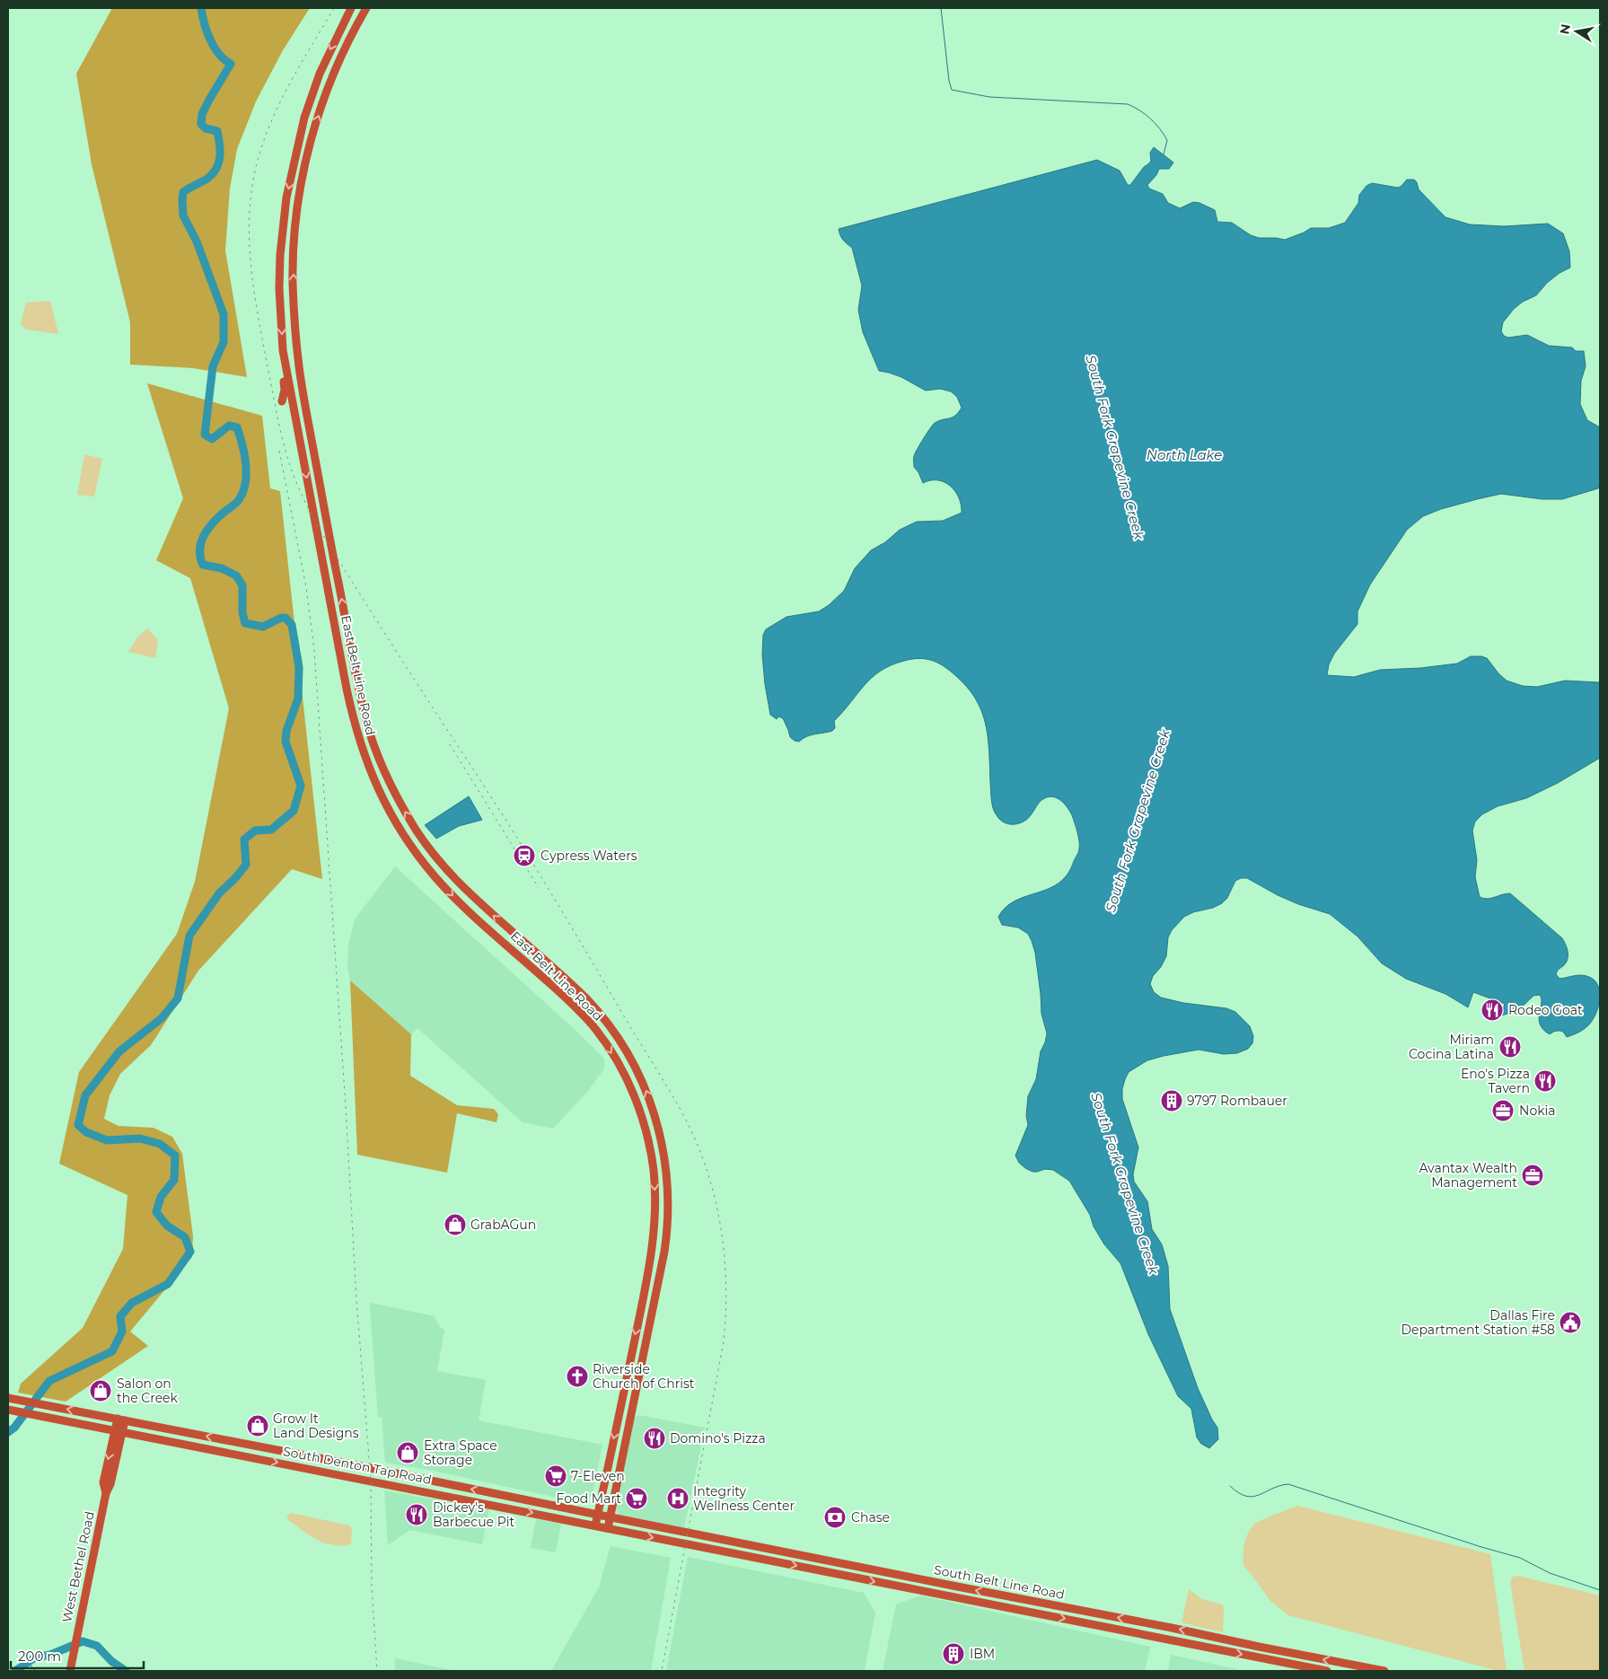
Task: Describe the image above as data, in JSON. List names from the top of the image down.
{
  "streets": {
    "main road": [
      "East Belt Line Road",
      "South Denton Tap Road",
      "West Bethel Road",
      "South Belt Line Road"
    ]
  },
  "crossings": [
    ["East Belt Line Road", "South Denton Tap Road"],
    ["East Belt Line Road", "South Belt Line Road"],
    ["South Denton Tap Road", "West Bethel Road"],
    ["South Denton Tap Road", "South Belt Line Road"]
  ],
  "water": ["South Fork Grapevine Creek", "North Lake"],
  "places": {
    "station": ["Cypress Waters"],
    "restaurant": [
      "Rodeo Goat",
      "Miriam Cocina Latina",
      "Eno's Pizza Tavern",
      "Domino's Pizza",
      "Dickey's Barbecue Pit"
    ],
    "building": ["9797 Rombauer", "IBM"],
    "office": ["Nokia", "Avantax Wealth Management"],
    "shop": [
      "GrabAGun",
      "Salon on the Creek",
      "Grow It Land Designs",
      "Extra Space Storage"
    ],
    "public building": ["Dallas Fire Department Station #58"],
    "church": ["Riverside Church of Christ"],
    "supermarket": ["7-Eleven", "Food Mart"],
    "hospital": ["Integrity Wellness Center"],
    "bank": ["Chase"]
  },
  "scale_bar": "200 m",
  "north": "left"
}
